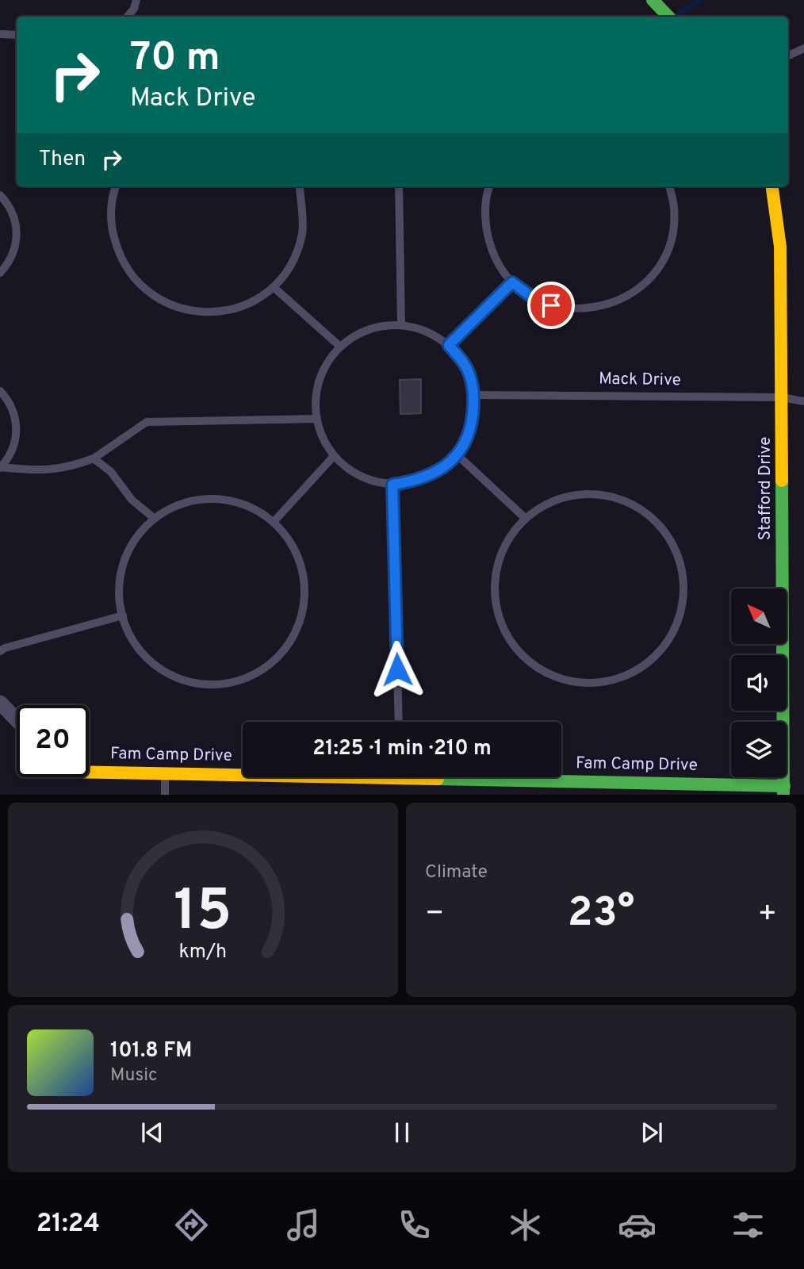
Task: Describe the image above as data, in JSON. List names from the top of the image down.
{
  "streets": {
    "street": ["Stafford Drive", "Fam Camp Drive"],
    "lane": ["Mack Drive"]
  },
  "crossings": [
    ["Mack Drive", "Stafford Drive"],
    ["Stafford Drive", "Fam Camp Drive"]
  ],
  "north": "top left",
  "page": {
    "turn": ["70 m", "Mack Drive"],
    "then": "Then",
    "limit": "20",
    "trip": "21:25 · 1 min · 210 m",
    "tile": "Climate",
    "heat": ["−", "23°", "+"],
    "song": ["101.8 FM", "Music"],
    "tabs": "21:24",
    "gauge": ["15", "km/h"]
  }
}
